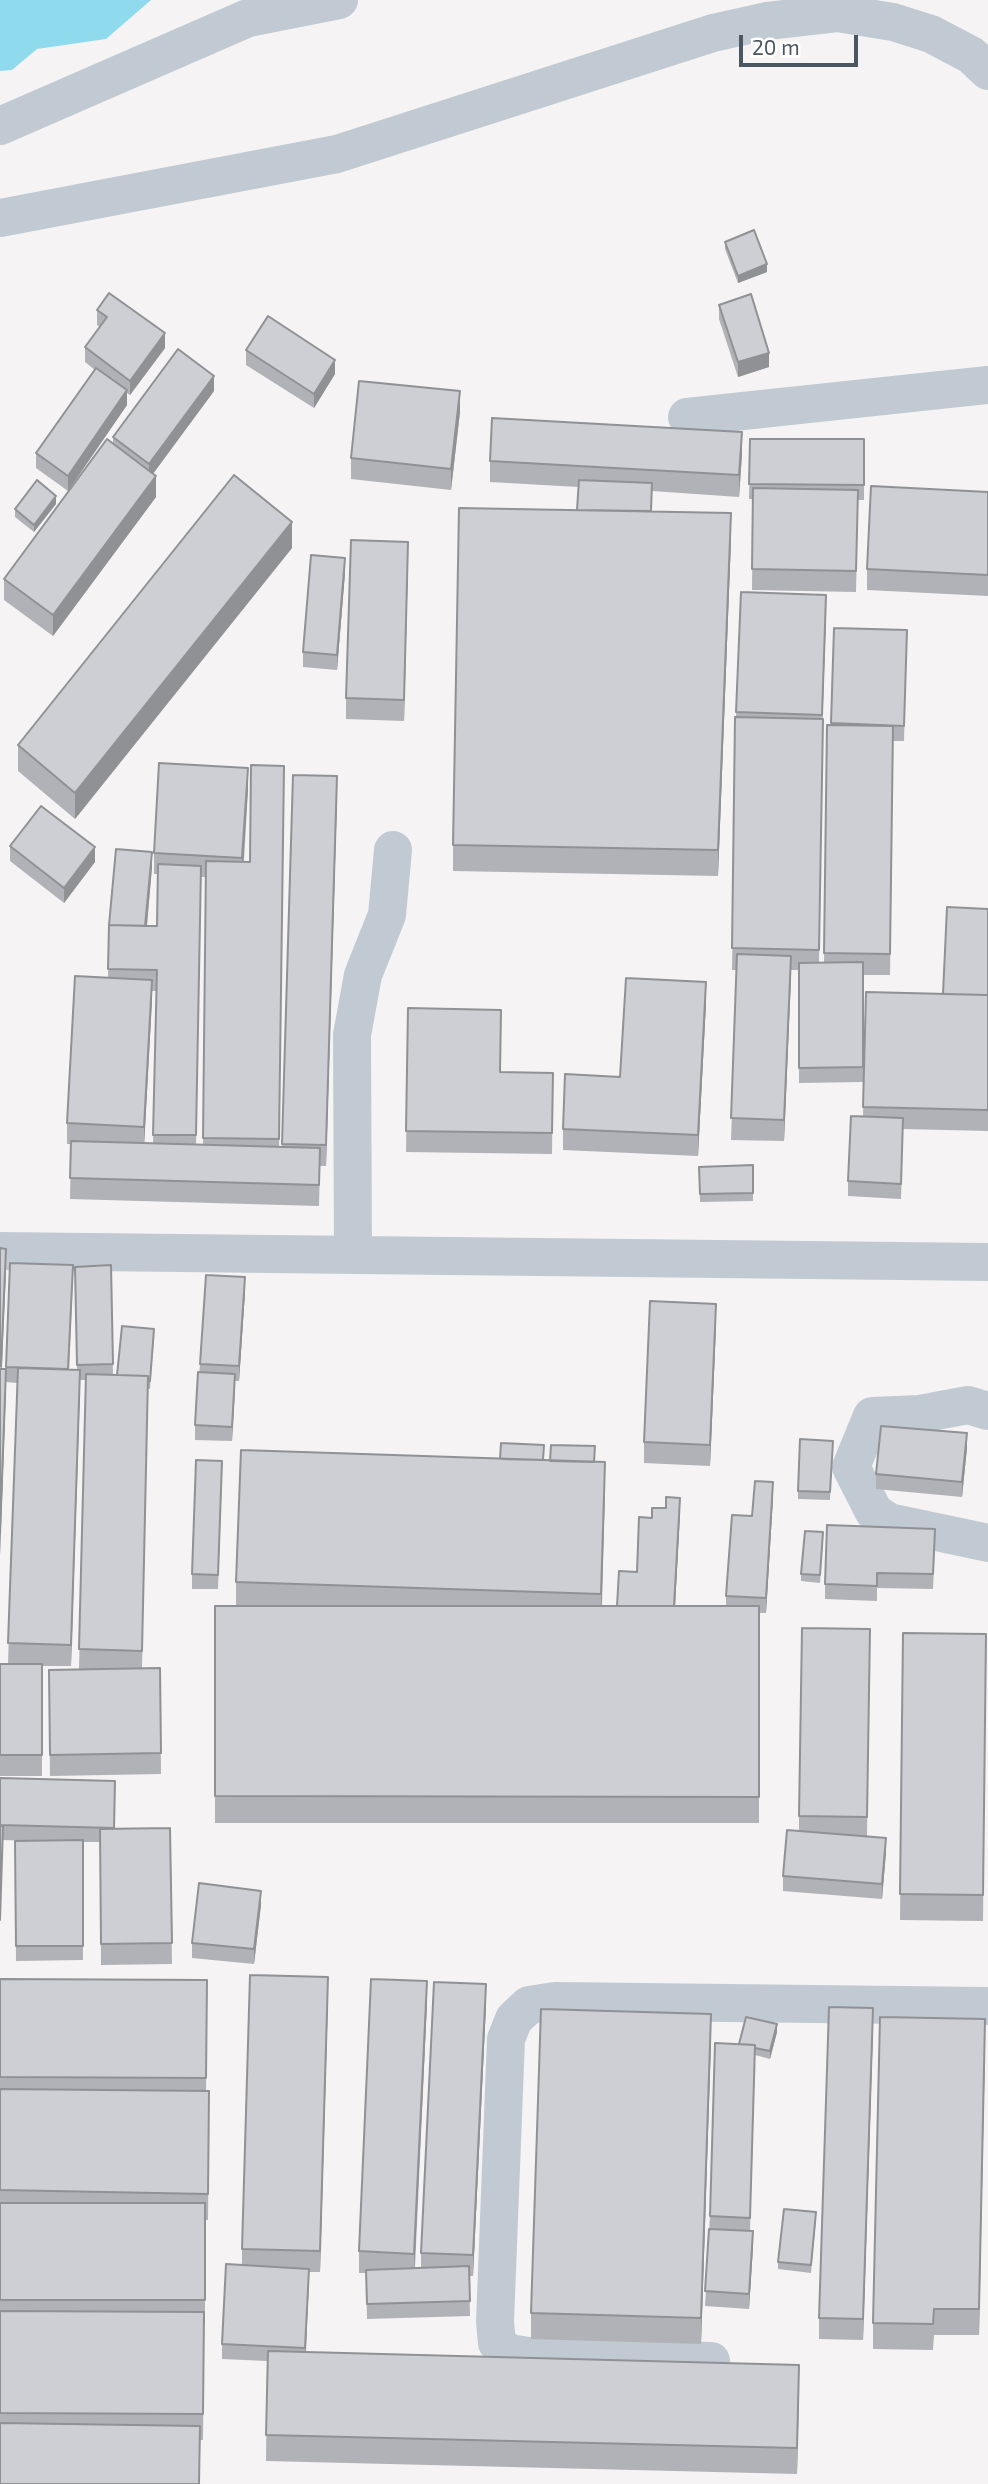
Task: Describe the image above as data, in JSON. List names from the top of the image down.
{
  "scale_bar": "20 m"
}
